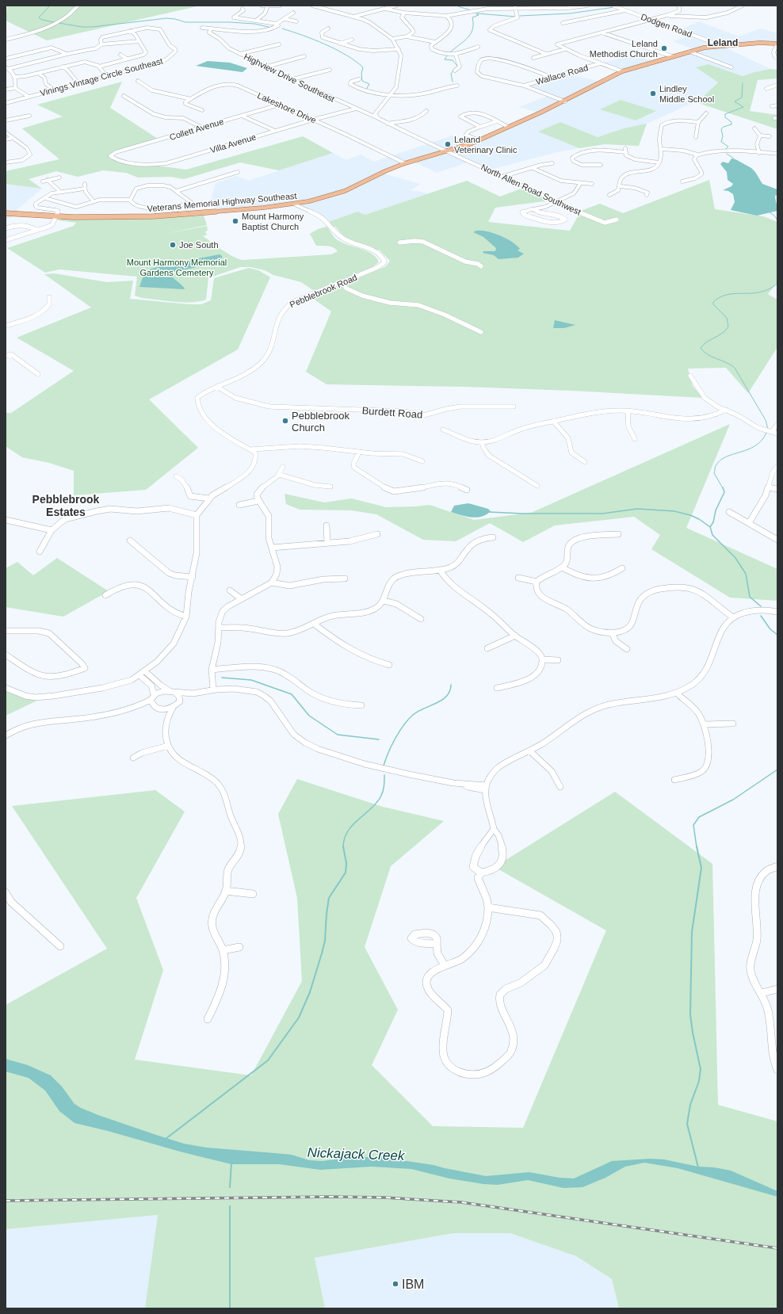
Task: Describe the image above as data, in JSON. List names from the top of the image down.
{
  "streets": {
    "main road": ["Veterans Memorial Highway Southeast"],
    "street": [
      "Dodgen Road",
      "Wallace Road",
      "Vinings Vintage Circle Southeast",
      "Highview Drive Southeast",
      "Lakeshore Drive",
      "Collett Avenue",
      "Villa Avenue",
      "North Allen Road Southwest",
      "Pebblebrook Road",
      "Burdett Road"
    ]
  },
  "crossings": [
    ["Dodgen Road", "Veterans Memorial Highway Southeast"],
    ["Highview Drive Southeast", "Villa Avenue"],
    ["Highview Drive Southeast", "North Allen Road Southwest"],
    ["Lakeshore Drive", "Collett Avenue"],
    ["Lakeshore Drive", "Villa Avenue"],
    ["Lakeshore Drive", "Veterans Memorial Highway Southeast"],
    ["Collett Avenue", "Villa Avenue"],
    ["North Allen Road Southwest", "Veterans Memorial Highway Southeast"],
    ["Veterans Memorial Highway Southeast", "Pebblebrook Road"],
    ["Pebblebrook Road", "Burdett Road"]
  ],
  "districts": ["Leland", "Pebblebrook Estates"],
  "water": ["Nickajack Creek"],
  "parks": ["Mount Harmony Memorial Gardens Cemetery"],
  "places": [
    "Leland Methodist Church",
    "Lindley Middle School",
    "Leland Veterinary Clinic",
    "Mount Harmony Baptist Church",
    "Joe South",
    "Pebblebrook Church",
    "IBM"
  ]
}
